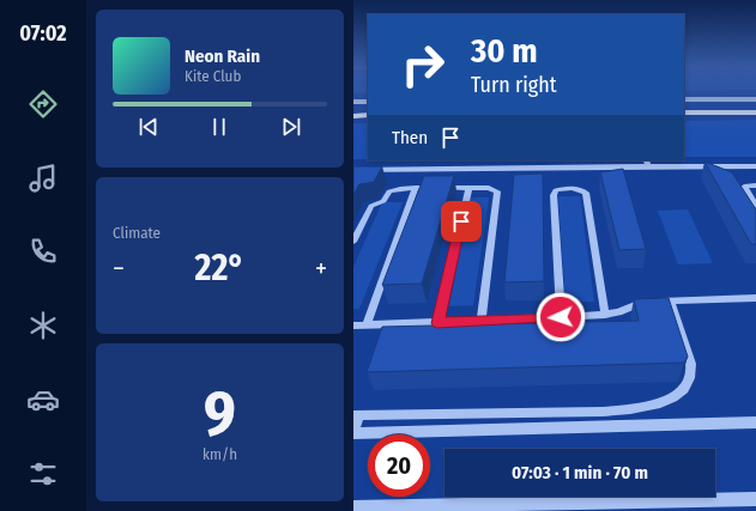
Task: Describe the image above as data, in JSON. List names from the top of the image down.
{
  "page": {
    "tabs": "07:02",
    "turn": ["30 m", "Turn right"],
    "song": ["Neon Rain", "Kite Club"],
    "then": "Then",
    "tile": [
      "Climate",
      ["9", "km/h"]
    ],
    "heat": ["−", "22°", "+"],
    "limit": "20",
    "trip": "07:03 · 1 min · 70 m"
  }
}
